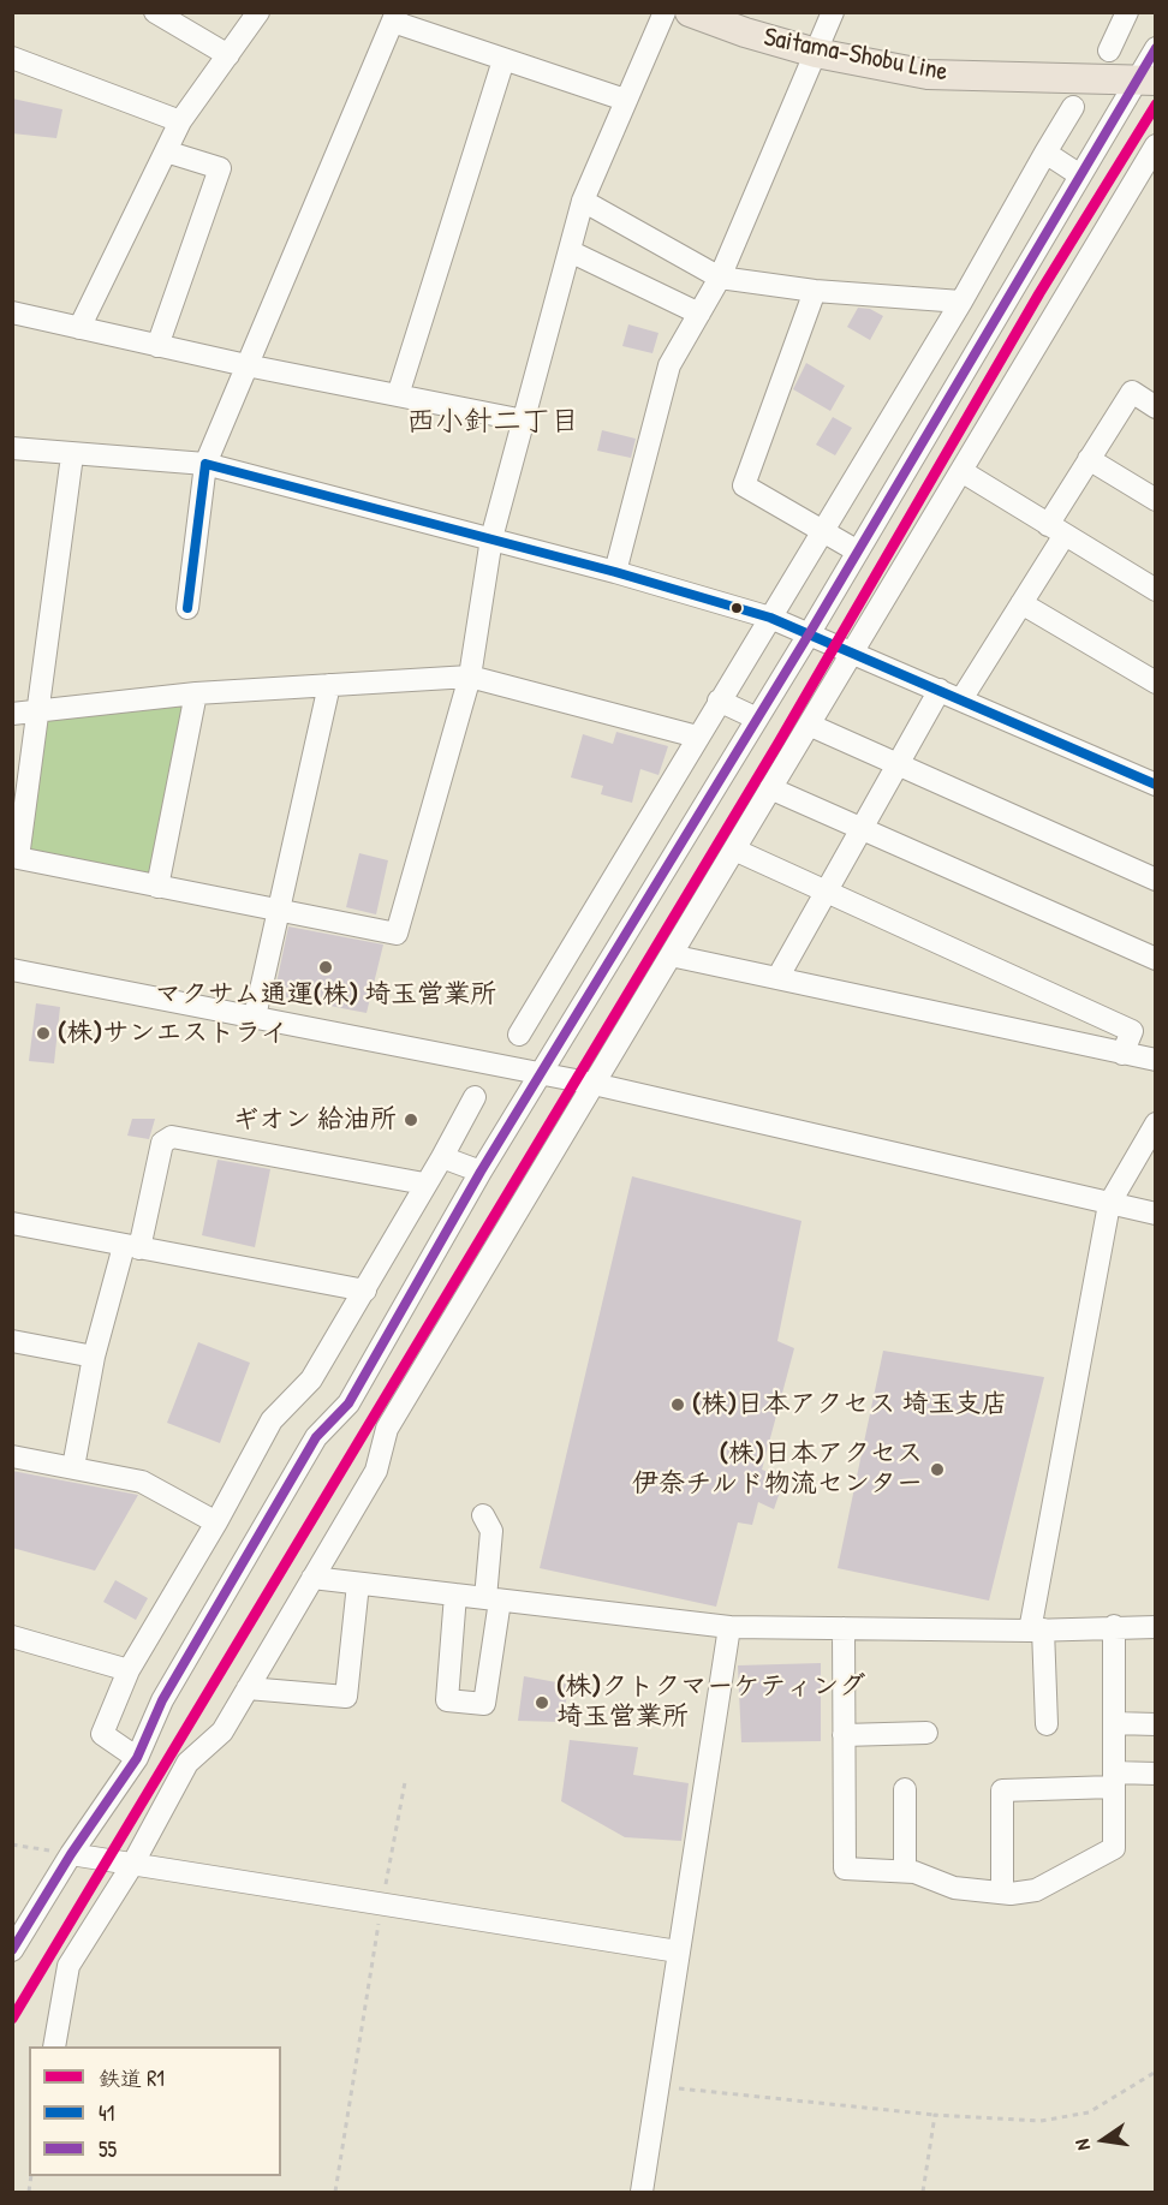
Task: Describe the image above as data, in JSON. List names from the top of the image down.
{
  "streets": {
    "main road": ["Saitama-Shobu Line"]
  },
  "districts": ["西小針二丁目"],
  "places": [
    "マクサム通運(株) 埼玉営業所",
    "(株)サンエストライ",
    "ギオン 給油所",
    "(株)日本アクセス 埼玉支店",
    "(株)日本アクセス 伊奈チルド物流センター",
    "(株)クトクマーケティング 埼玉営業所"
  ],
  "lines": ["transit line 55", "rail line R1", "transit line 41"],
  "legend": ["鉄道 R1", "41", "55"],
  "north": "left"
}
